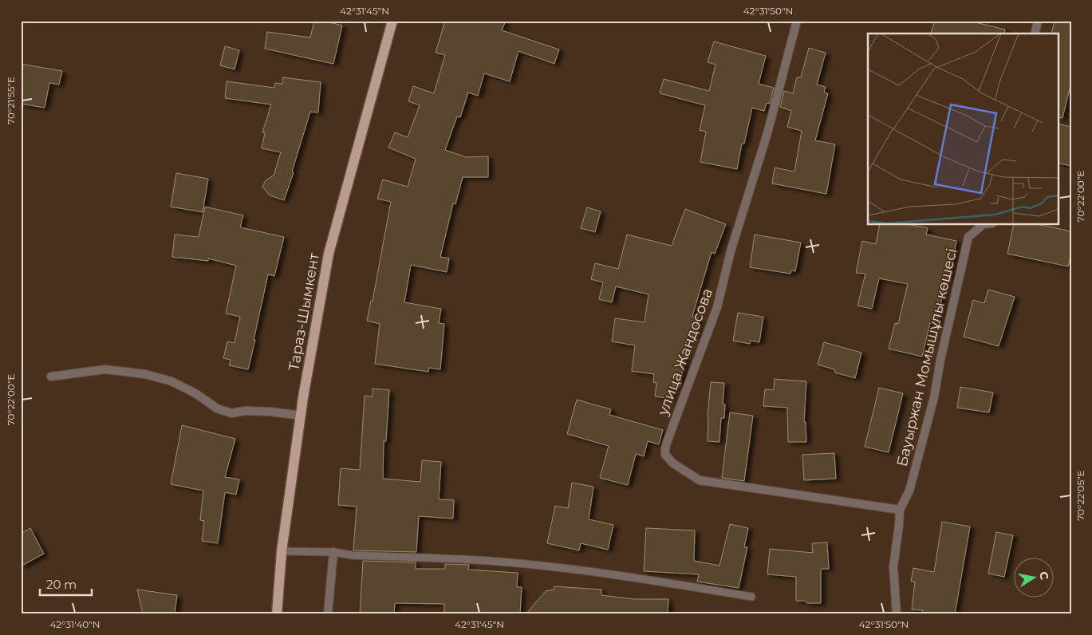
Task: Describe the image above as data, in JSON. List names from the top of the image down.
{
  "streets": {
    "main road": ["Тараз-Шымкент"],
    "street": ["улица Жандосова", "Бауыржан Момышұлы көшесі"]
  },
  "crossings": [
    ["улица Жандосова", "Бауыржан Момышұлы көшесі"]
  ],
  "scale_bar": "20 m",
  "north": "right",
  "coordinates": [
    "42°31'45\"N",
    "42°31'50\"N",
    "70°21'55\"E",
    "70°22'00\"E",
    "70°22'05\"E",
    "42°31'40\"N"
  ]
}
